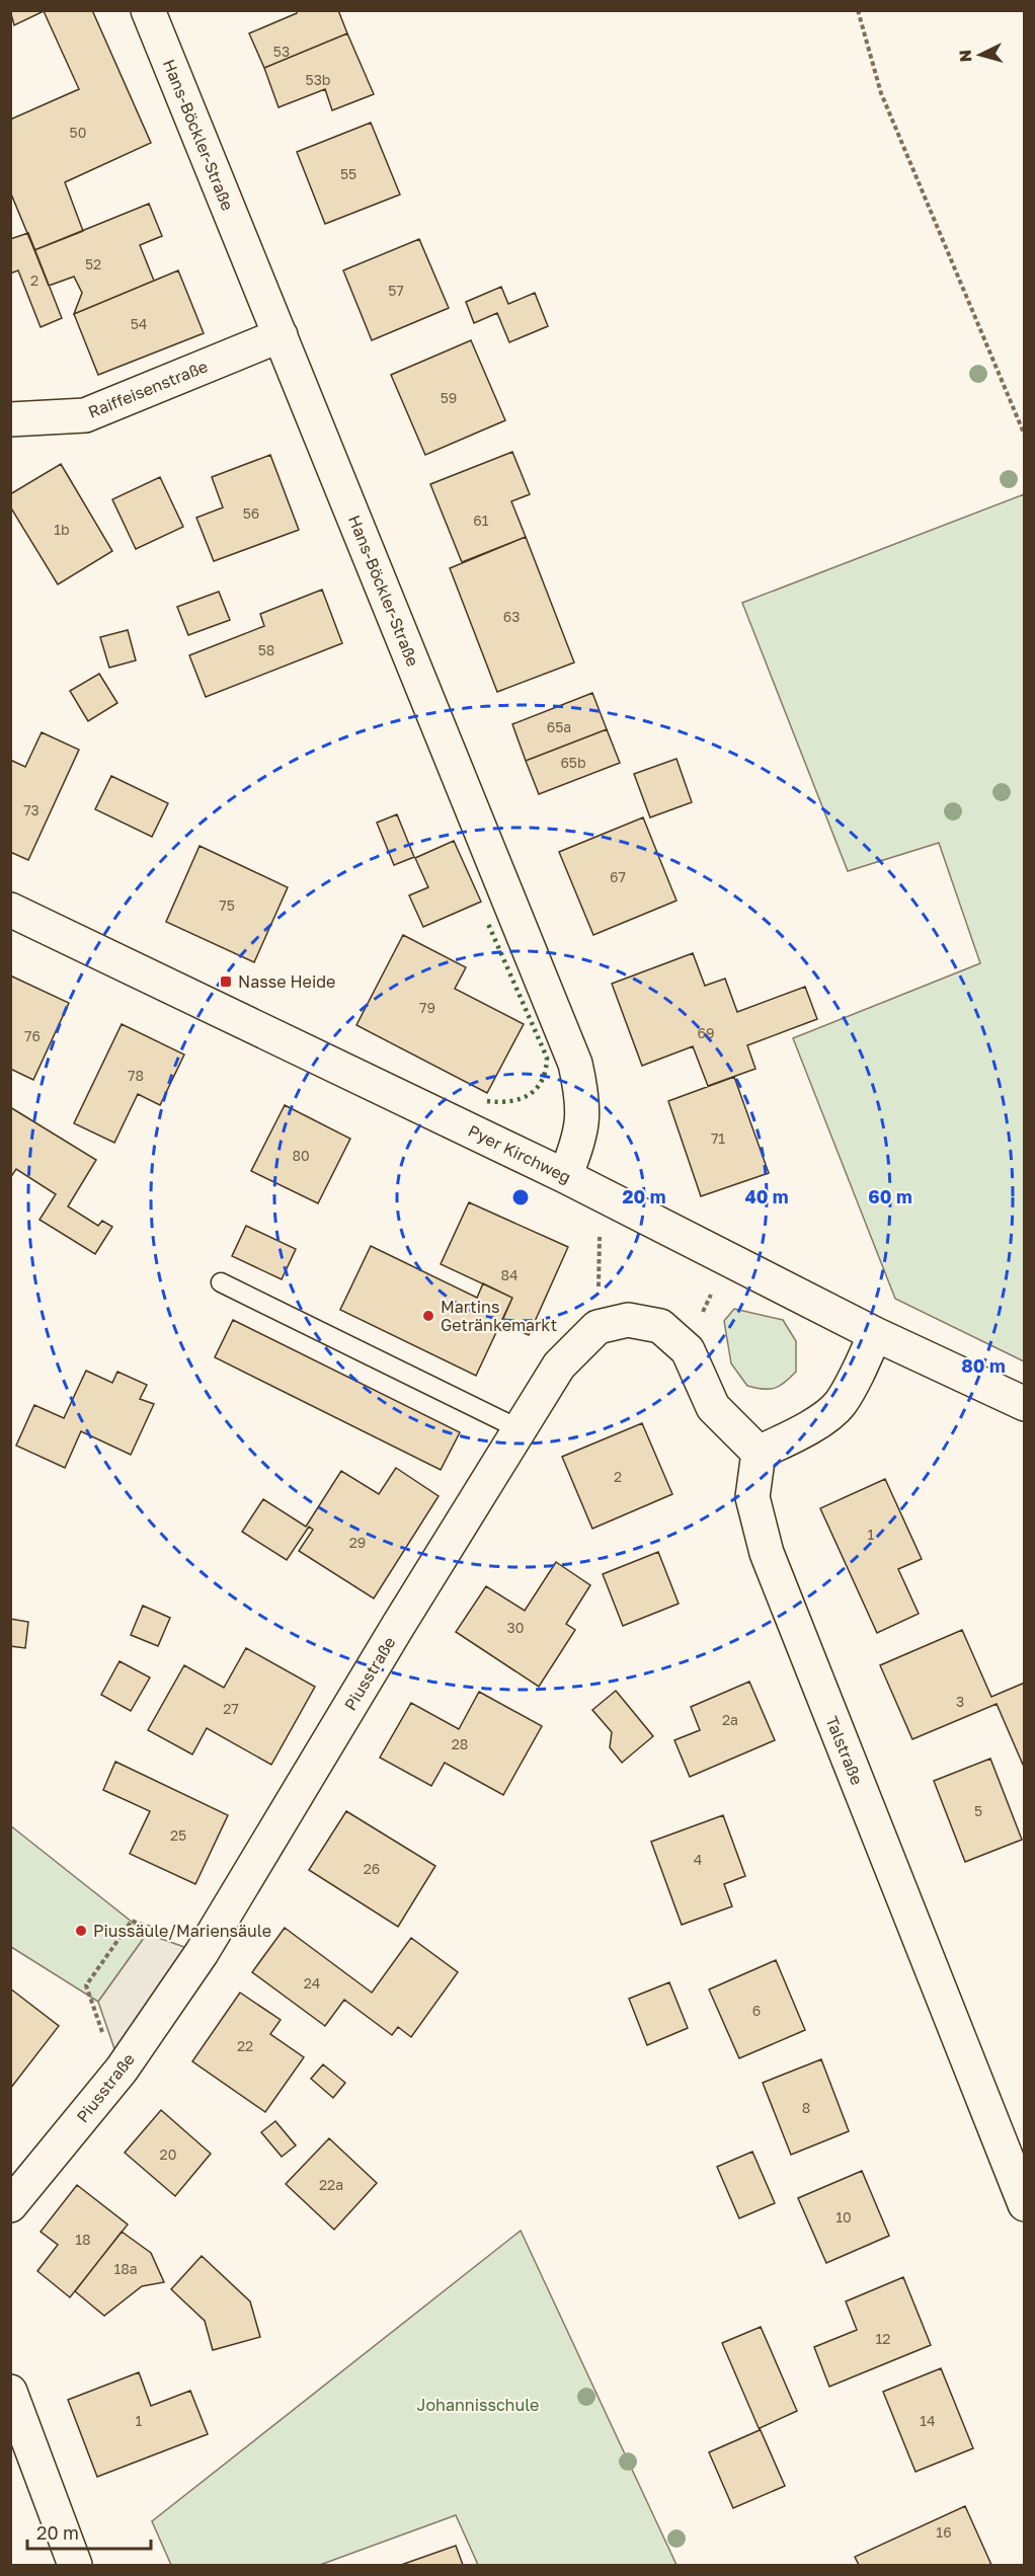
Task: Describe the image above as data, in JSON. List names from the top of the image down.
{
  "streets": {
    "street": [
      "Hans-Böckler-Straße",
      "Raiffeisenstraße",
      "Pyer Kirchweg",
      "Piusstraße",
      "Talstraße"
    ]
  },
  "crossings": [
    ["Hans-Böckler-Straße", "Raiffeisenstraße"],
    ["Hans-Böckler-Straße", "Pyer Kirchweg"]
  ],
  "parks": ["Johannisschule"],
  "places": {
    "transit": ["Nasse Heide"],
    "other": ["Martins Getränkemarkt", "Piussäule/Mariensäule"]
  },
  "house_numbers": [
    "53",
    "53b",
    "50",
    "55",
    "52",
    "2",
    "57",
    "54",
    "59",
    "56",
    "61",
    "1b",
    "63",
    "58",
    "65a",
    "65b",
    "73",
    "67",
    "75",
    "79",
    "69",
    "76",
    "78",
    "71",
    "80",
    "84",
    "2",
    "1",
    "29",
    "30",
    "3",
    "27",
    "2a",
    "28",
    "5",
    "25",
    "4",
    "26",
    "24",
    "6",
    "22",
    "8",
    "20",
    "22a",
    "10",
    "18",
    "18a",
    "12",
    "1",
    "14",
    "16"
  ],
  "scale_bar": "20 m",
  "north": "left",
  "rings": [
    "20 m",
    "40 m",
    "60 m",
    "80 m"
  ]
}
